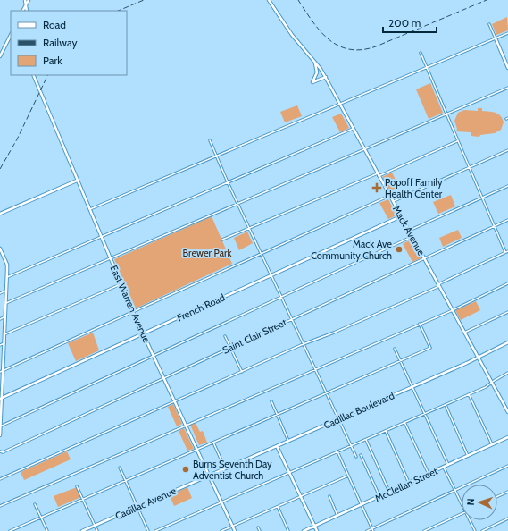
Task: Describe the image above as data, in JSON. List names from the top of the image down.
{
  "streets": {
    "main road": [
      "Mack Avenue",
      "East Warren Avenue",
      "French Road",
      "Cadillac Boulevard",
      "McClellan Street",
      "Cadillac Avenue"
    ],
    "street": ["Saint Clair Street"]
  },
  "crossings": [
    ["Mack Avenue", "French Road"],
    ["Mack Avenue", "Saint Clair Street"],
    ["Mack Avenue", "Cadillac Boulevard"],
    ["East Warren Avenue", "French Road"],
    ["East Warren Avenue", "Saint Clair Street"],
    ["East Warren Avenue", "Cadillac Boulevard"],
    ["East Warren Avenue", "Cadillac Avenue"],
    ["Cadillac Boulevard", "Cadillac Avenue"]
  ],
  "parks": ["Brewer Park"],
  "places": {
    "health": ["Popoff Family Health Center"],
    "other": ["Mack Ave Community Church", "Burns Seventh Day Adventist Church"]
  },
  "legend": ["Road", "Railway", "Park"],
  "scale_bar": "200 m",
  "north": "left"
}
